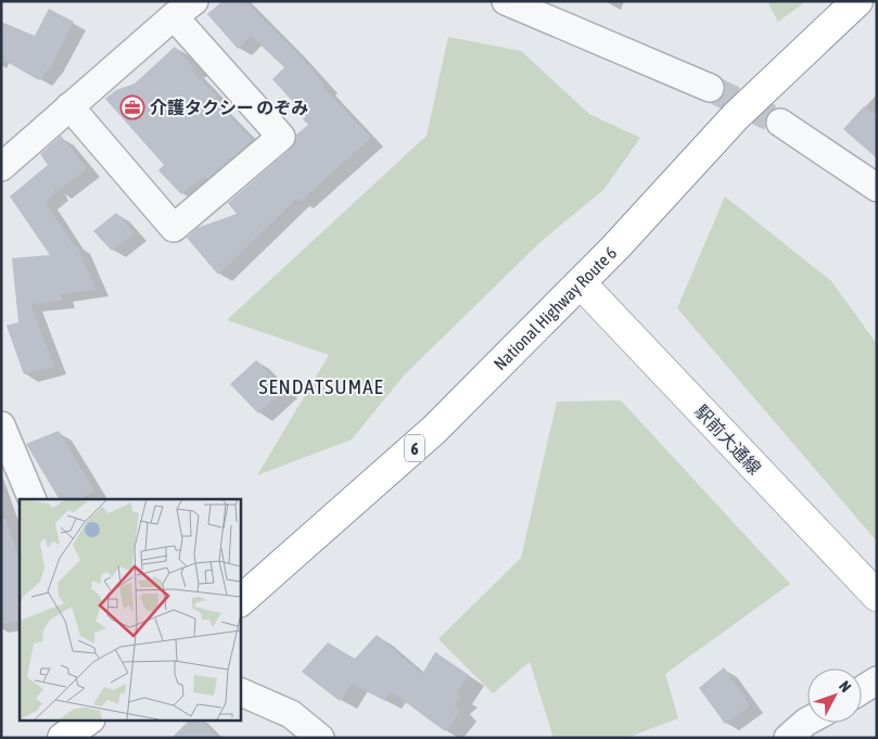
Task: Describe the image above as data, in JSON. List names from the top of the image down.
{
  "streets": {
    "main road": ["National Highway Route 6", "駅前大通線", "6"]
  },
  "crossings": [
    ["National Highway Route 6", "駅前大通線"]
  ],
  "districts": ["SENDATSUMAE"],
  "places": {
    "office": ["介護タクシー のぞみ"]
  },
  "north": "top right"
}
